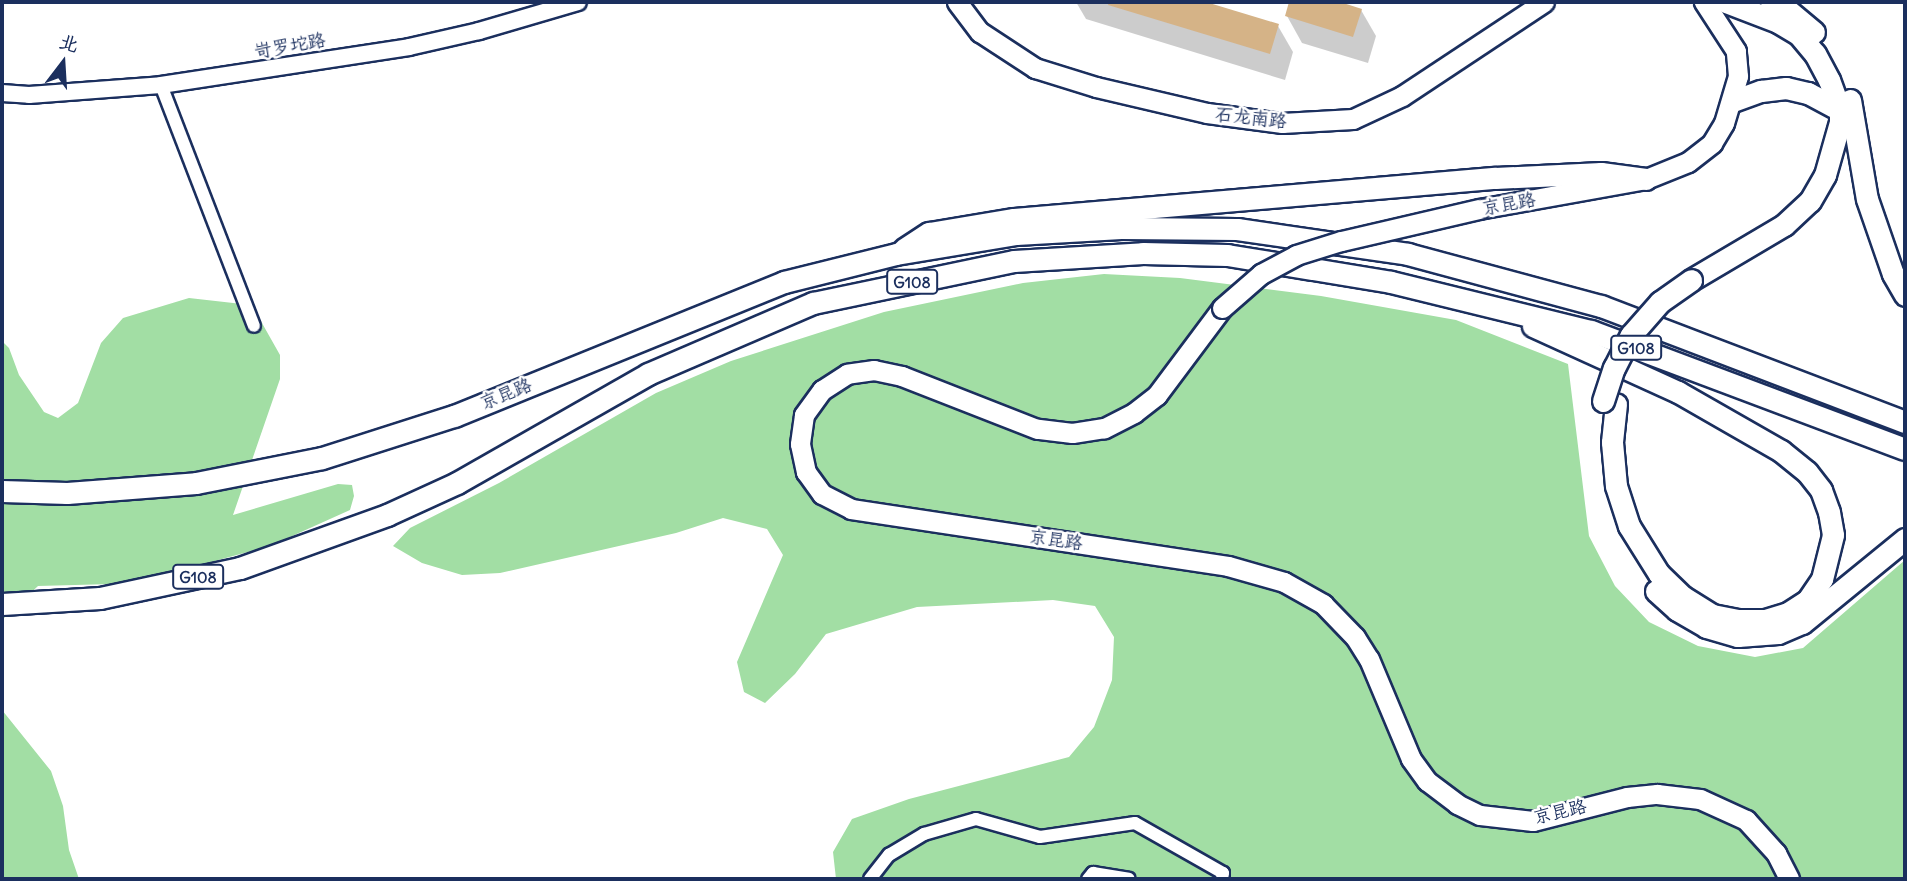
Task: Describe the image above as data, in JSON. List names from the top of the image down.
{
  "streets": {
    "highway": ["京昆路", "G108"],
    "main road": ["石龙南路"],
    "street": ["岢罗坨路"]
  },
  "north": "top"
}
